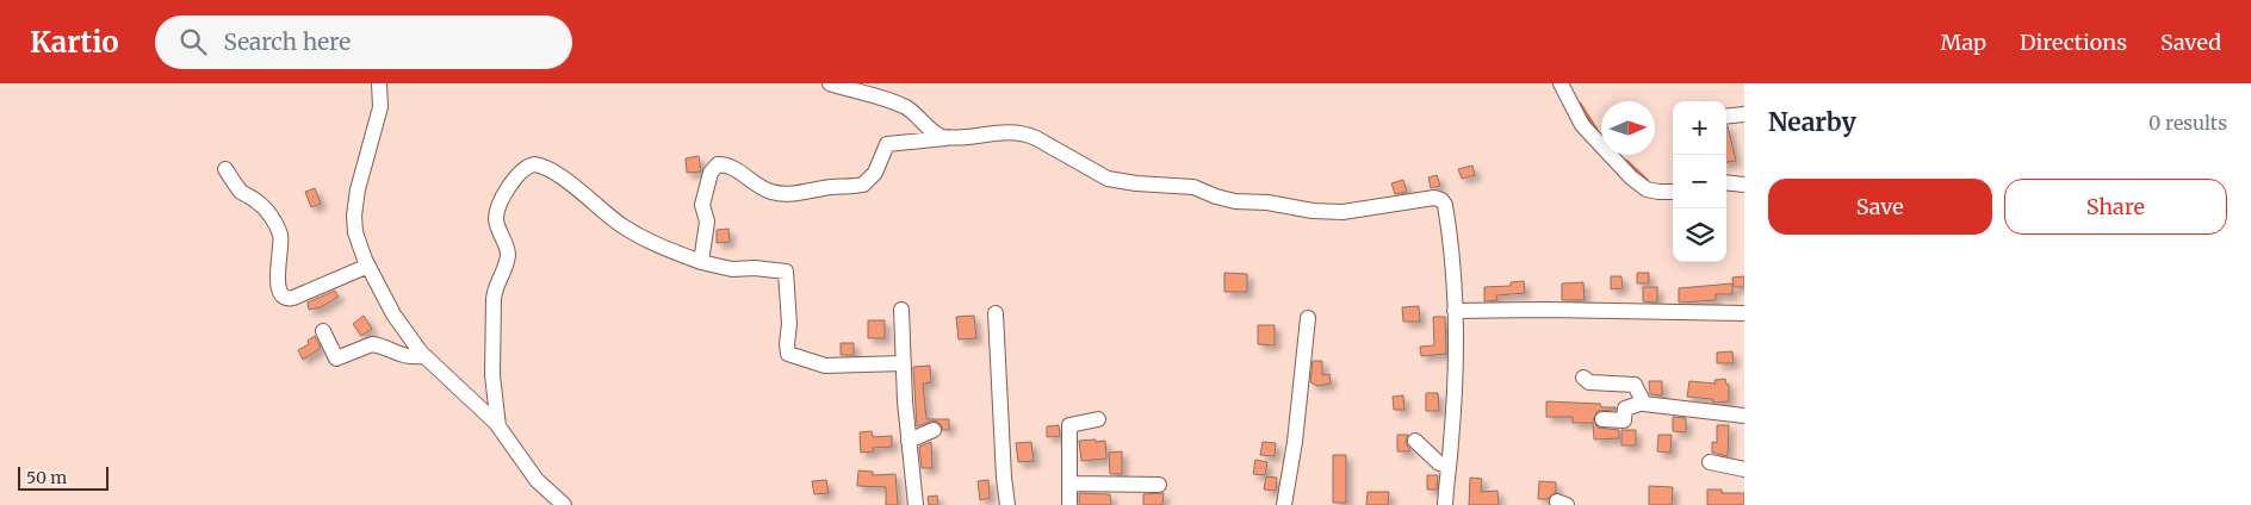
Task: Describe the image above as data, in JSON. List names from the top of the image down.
{
  "scale_bar": "50 m",
  "north": "right",
  "page": {
    "header": "Kartio",
    "search": "Search here",
    "nav": ["Map", "Directions", "Saved"],
    "heading": ["Nearby", "0 results"],
    "map_buttons": ["+", "−"],
    "buttons": ["Save", "Share"],
    "scale": "50 m"
  }
}
